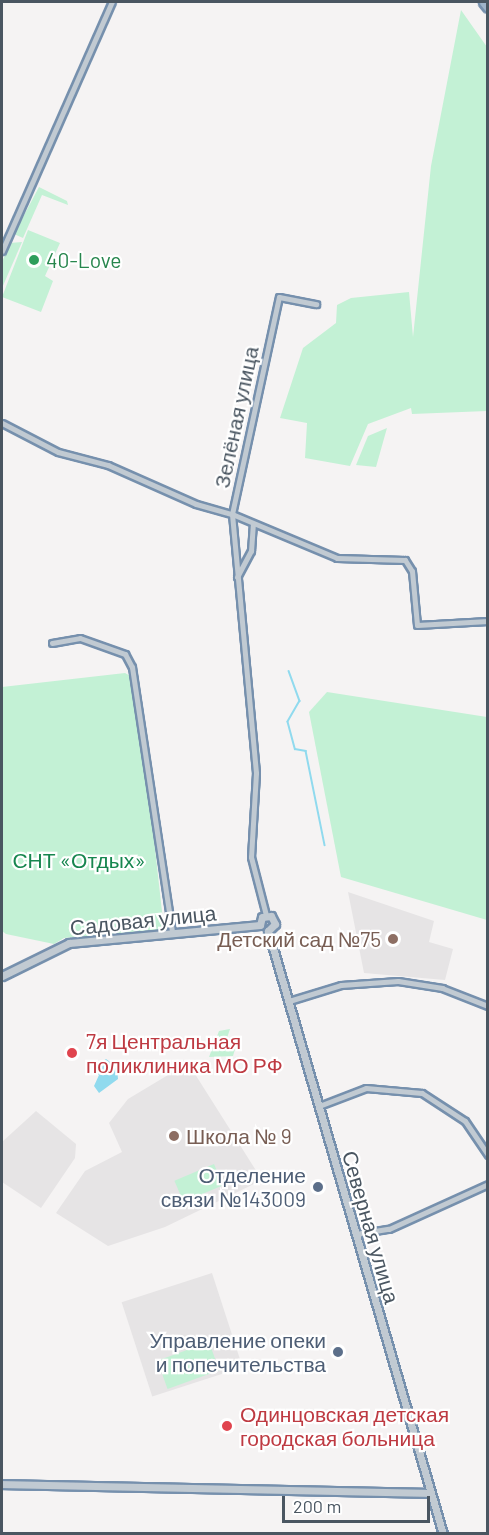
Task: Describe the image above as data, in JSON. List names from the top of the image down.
{
  "streets": {
    "street": ["Зелёная улица", "Садовая улица", "Северная улица"]
  },
  "parks": ["СНТ «Отдых»"],
  "places": [
    "40-Love",
    "Детский сад №75",
    "7я Центральная поликлиника МО РФ",
    "Школа № 9",
    "Отделение связи №143009",
    "Управление опеки и попечительства",
    "Одинцовская детская городская больница"
  ],
  "scale_bar": "200 m"
}
